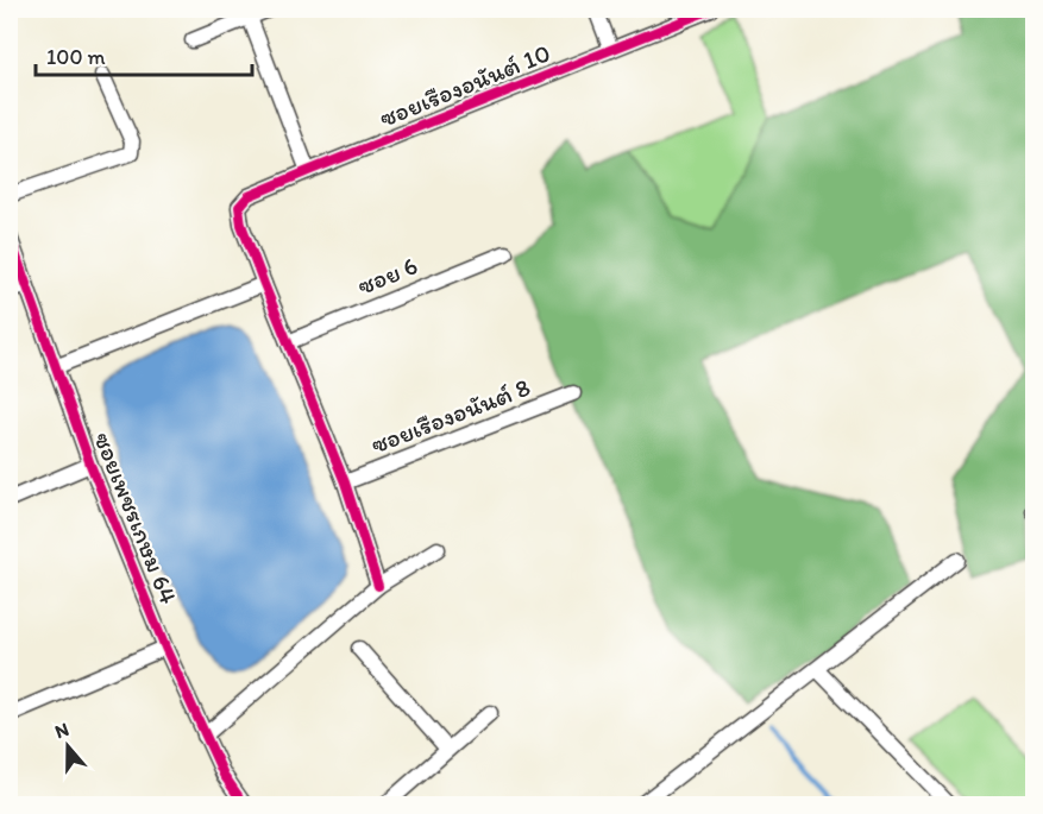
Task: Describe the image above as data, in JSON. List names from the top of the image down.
{
  "streets": {
    "street": [
      "ซอยเรืองอนันต์ 10",
      "ซอย 6",
      "ซอยเรืองอนันต์ 8",
      "ซอยเพชรเกษม 64"
    ]
  },
  "scale_bar": "100 m",
  "north": "top"
}
